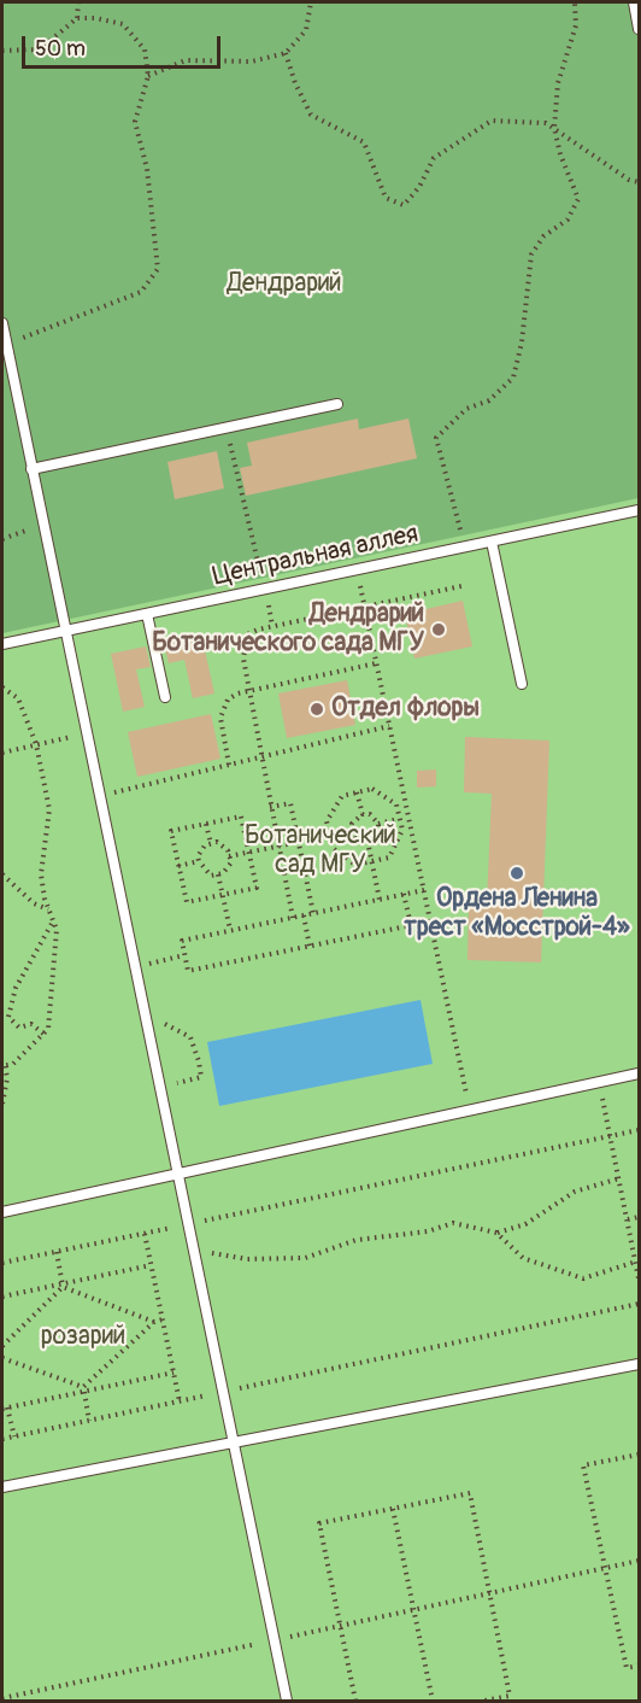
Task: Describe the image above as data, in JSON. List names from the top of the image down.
{
  "streets": {
    "lane": ["Центральная аллея"]
  },
  "parks": ["Дендрарий", "Ботанический сад МГУ", "розарий"],
  "places": ["Дендрарий Ботанического сада МГУ", "Отдел флоры", "Ордена Ленина трест «Мосстрой-4»"],
  "scale_bar": "50 m"
}
